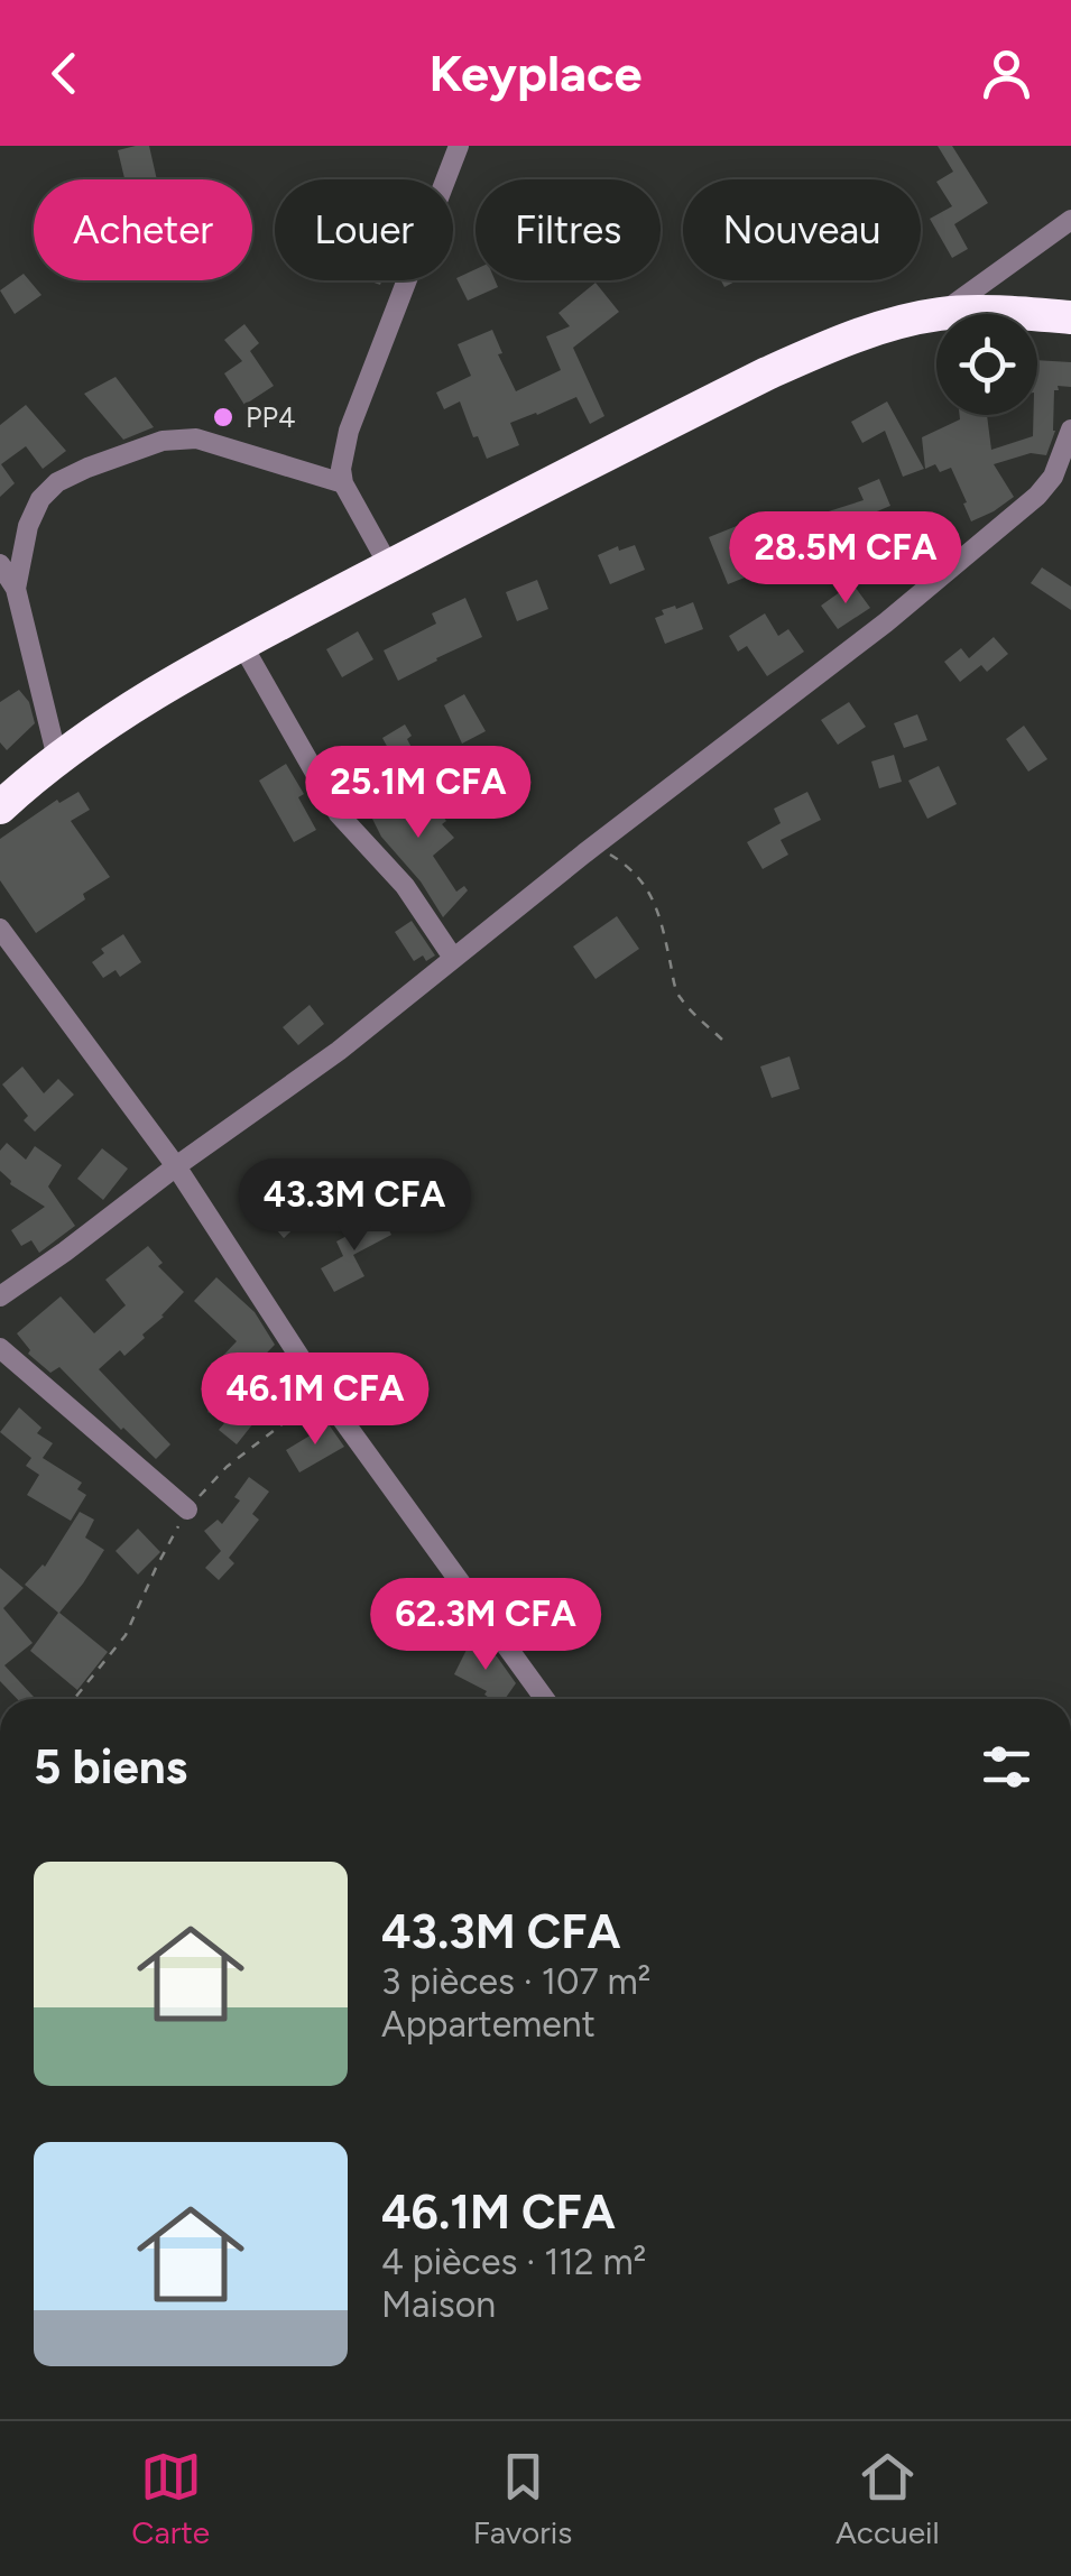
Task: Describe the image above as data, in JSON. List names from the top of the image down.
{
  "places": ["PP4"],
  "page": {
    "header": "Keyplace",
    "chip": [
      "Acheter",
      "Louer",
      "Filtres",
      "Nouveau"
    ],
    "price": [
      "28.5M CFA",
      "25.1M CFA",
      "43.3M CFA",
      "46.1M CFA",
      "62.3M CFA"
    ],
    "heading": "5 biens",
    "list": [
      {
        "name": "43.3M CFA",
        "note": "3 pièces · 107 m² · Appartement"
      },
      {
        "name": "46.1M CFA",
        "note": "4 pièces · 112 m² · Maison"
      }
    ],
    "tabs": ["Carte", "Favoris", "Accueil"]
  }
}
